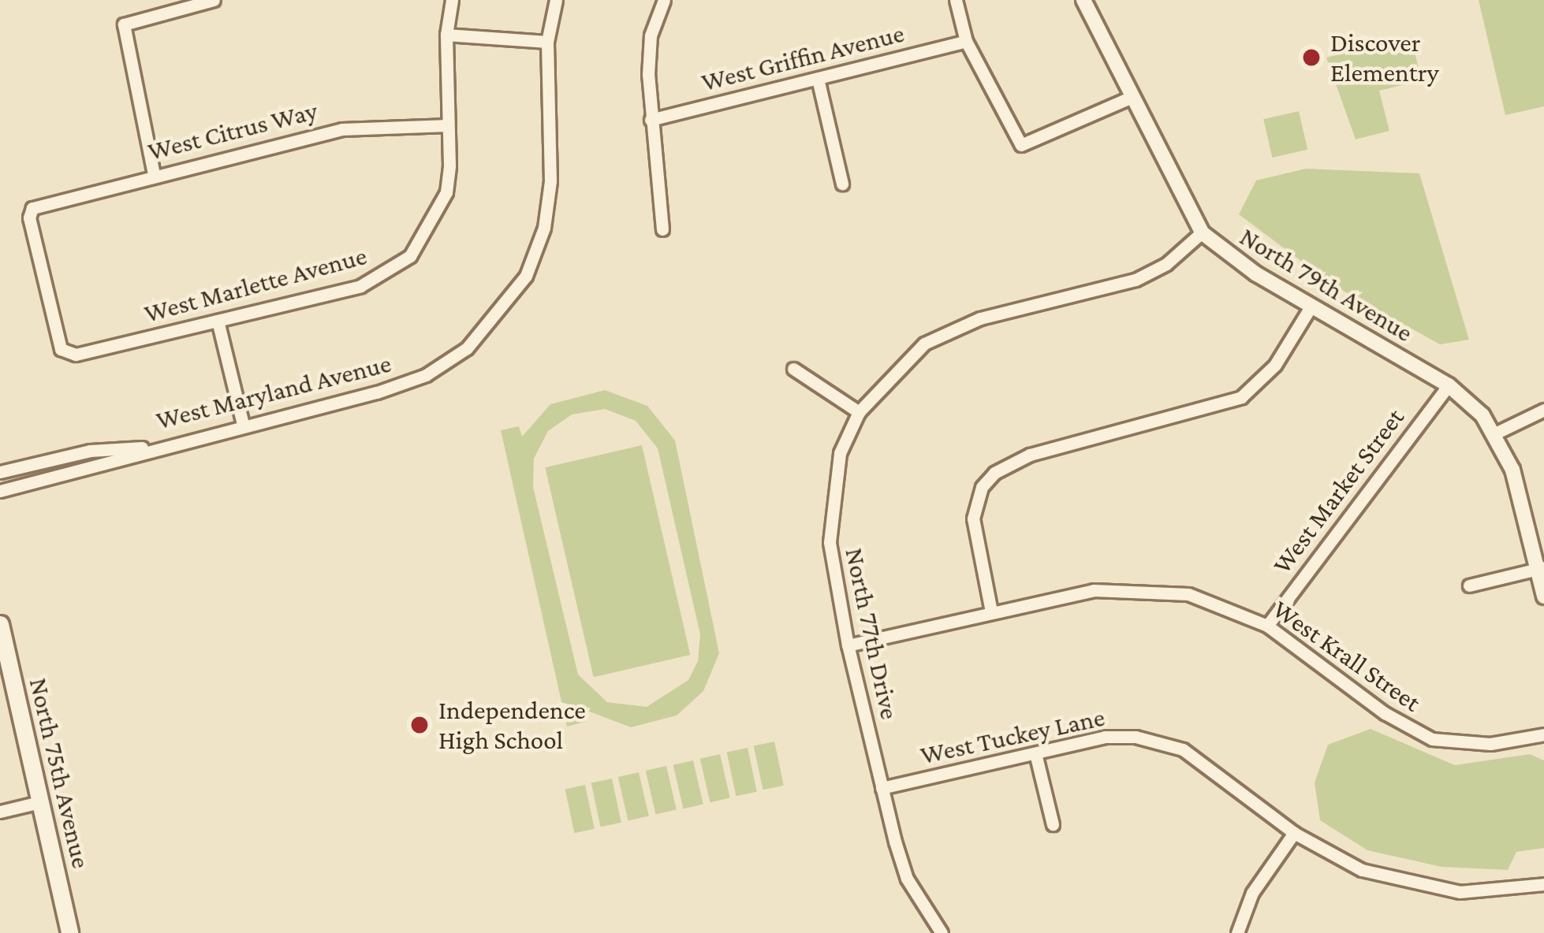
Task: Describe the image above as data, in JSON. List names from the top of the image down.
{
  "streets": {
    "main road": ["North 75th Avenue"],
    "street": [
      "West Griffin Avenue",
      "West Citrus Way",
      "West Marlette Avenue",
      "North 79th Avenue",
      "West Maryland Avenue",
      "West Market Street",
      "North 77th Drive",
      "West Krall Street",
      "West Tuckey Lane"
    ]
  },
  "crossings": [
    ["West Citrus Way", "West Marlette Avenue"],
    ["North 79th Avenue", "West Market Street"],
    ["North 79th Avenue", "North 77th Drive"],
    ["West Market Street", "West Krall Street"],
    ["North 77th Drive", "West Krall Street"],
    ["North 77th Drive", "West Tuckey Lane"]
  ],
  "places": ["Discover Elementry", "Independence High School"]
}
